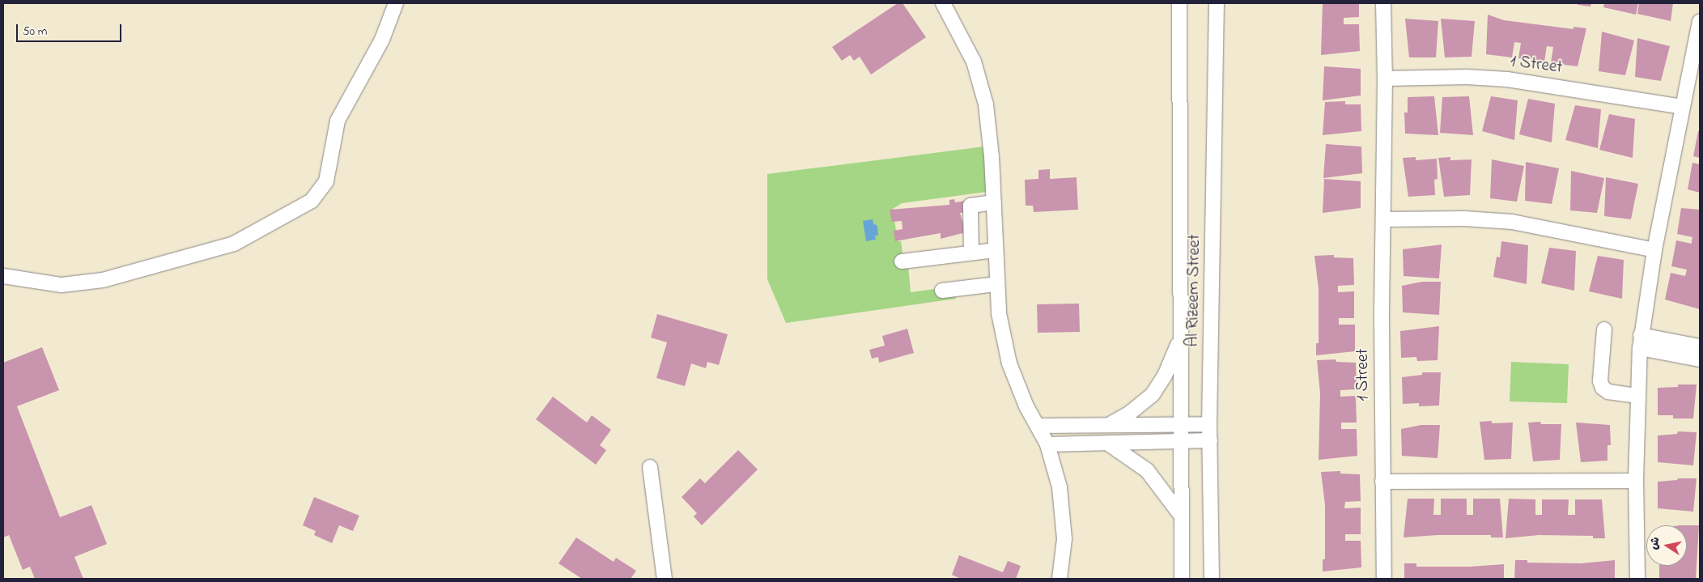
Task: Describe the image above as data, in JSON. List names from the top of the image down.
{
  "streets": {
    "street": ["1 Street", "Al Rizeem Street"]
  },
  "scale_bar": "50 m",
  "north": "left"
}
